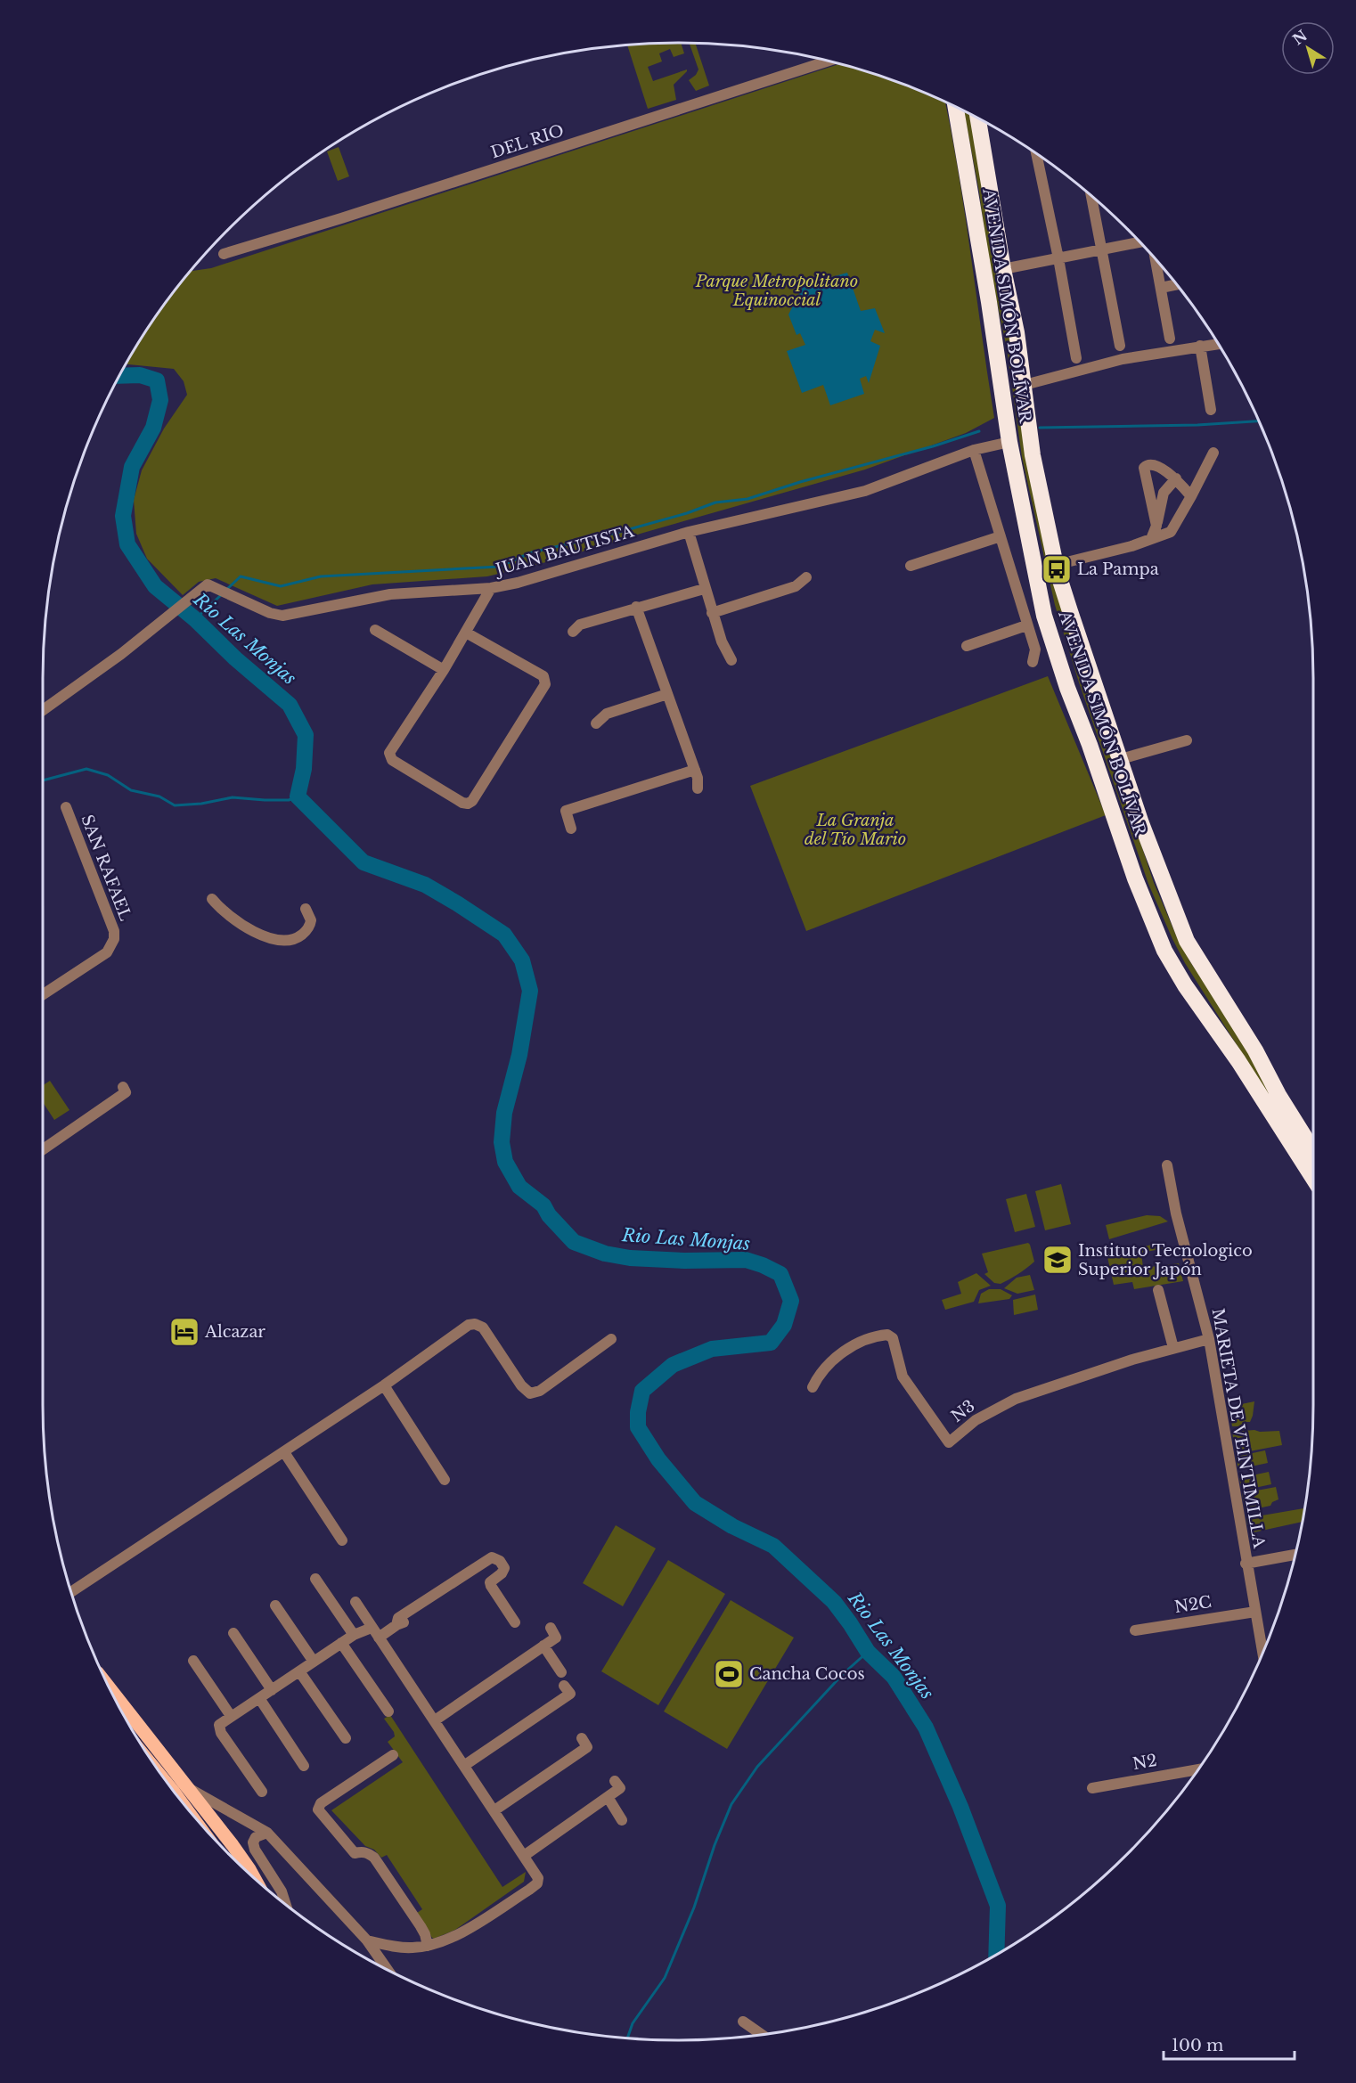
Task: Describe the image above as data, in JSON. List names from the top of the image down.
{
  "streets": {
    "highway": ["AVENIDA SIMÓN BOLÍVAR"],
    "street": [
      "DEL RIO",
      "JUAN BAUTISTA",
      "SAN RAFAEL",
      "N3",
      "MARIETA DE VEINTIMILLA",
      "N2C",
      "N2"
    ]
  },
  "crossings": [
    ["AVENIDA SIMÓN BOLÍVAR", "JUAN BAUTISTA"],
    ["N3", "MARIETA DE VEINTIMILLA"],
    ["MARIETA DE VEINTIMILLA", "N2C"]
  ],
  "water": ["Rio Las Monjas"],
  "parks": ["Parque Metropolitano Equinoccial", "La Granja del Tío Mario"],
  "places": {
    "bus stop": ["La Pampa"],
    "school or university": ["Instituto Tecnologico Superior Japón"],
    "hotel": ["Alcazar"],
    "sports": ["Cancha Cocos"]
  },
  "scale_bar": "100 m",
  "north": "top left"
}
